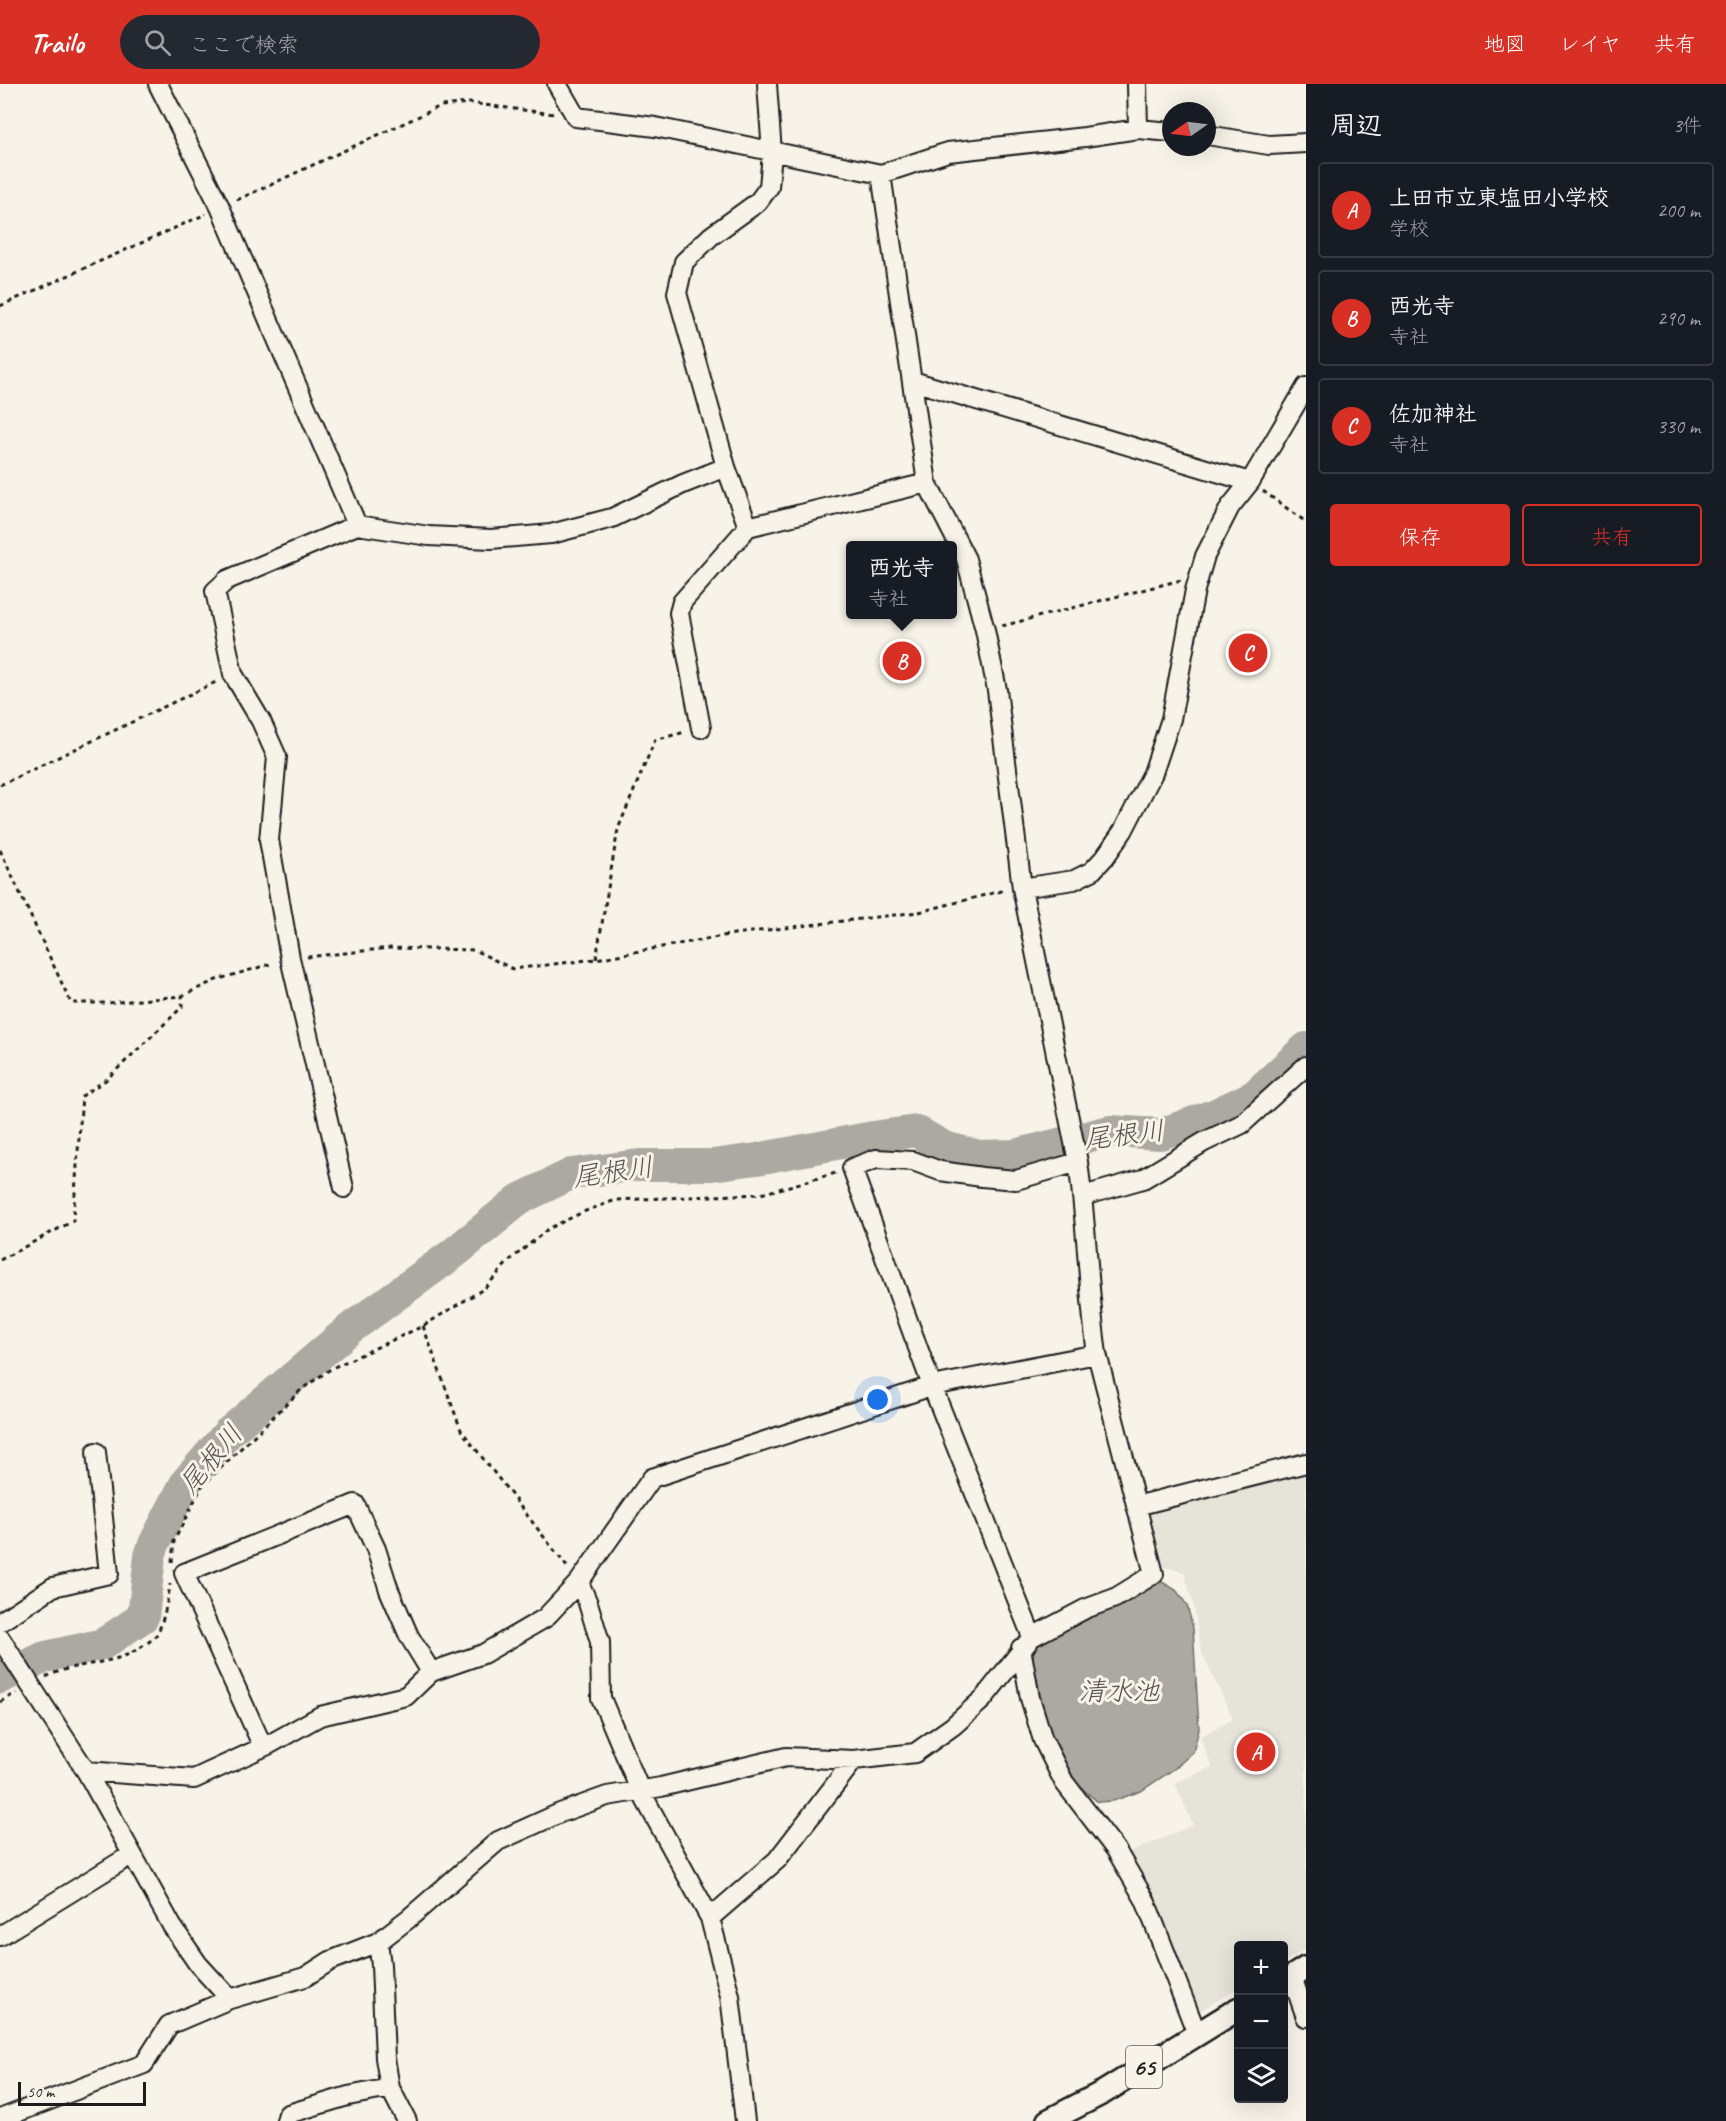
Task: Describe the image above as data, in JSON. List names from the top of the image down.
{
  "streets": {
    "main road": ["65"]
  },
  "water": ["尾根川", "清水池"],
  "scale_bar": "50 m",
  "north": "left",
  "page": {
    "header": "Trailo",
    "search": "ここで検索",
    "nav": ["地図", "レイヤ", "共有"],
    "heading": ["周辺", "3件"],
    "list": [
      {
        "mark": "A",
        "name": "上田市立東塩田小学校",
        "note": "学校",
        "value": "200 m"
      },
      {
        "mark": "B",
        "name": "西光寺",
        "note": "寺社",
        "value": "290 m"
      },
      {
        "mark": "C",
        "name": "佐加神社",
        "note": "寺社",
        "value": "330 m"
      }
    ],
    "buttons": ["保存", "共有"],
    "popup": ["西光寺", "寺社"],
    "pins": ["C", "B", "A"],
    "map_buttons": ["+", "−"],
    "scale": "50 m"
  }
}
